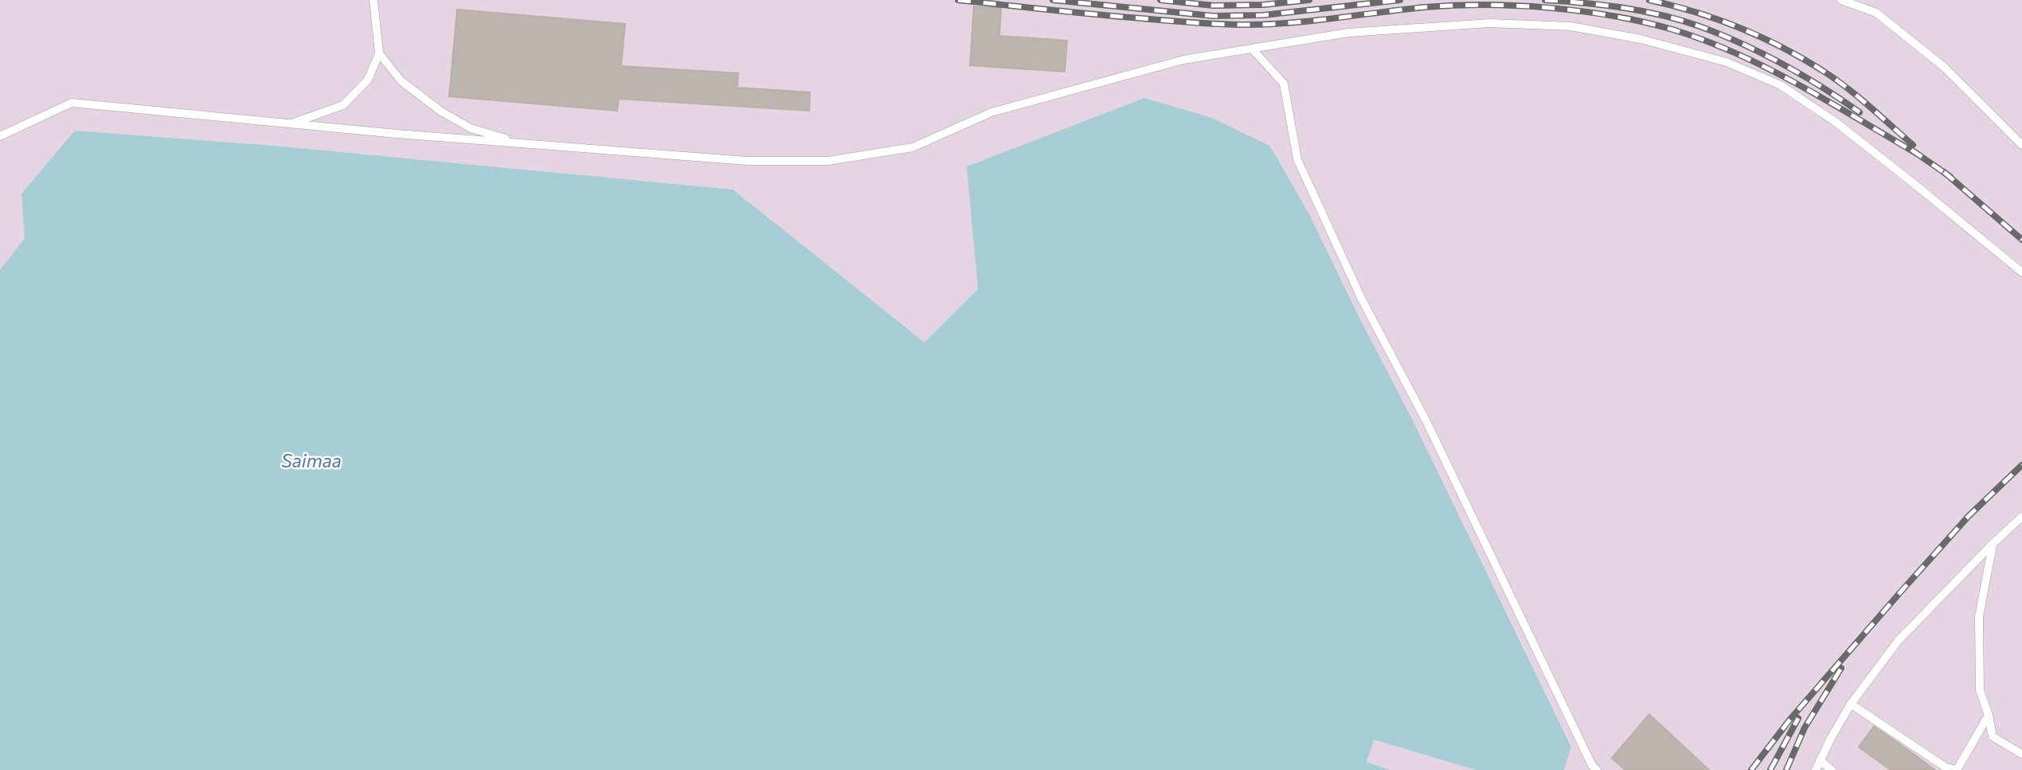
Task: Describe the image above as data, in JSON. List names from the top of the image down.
{
  "water": ["Saimaa"]
}
